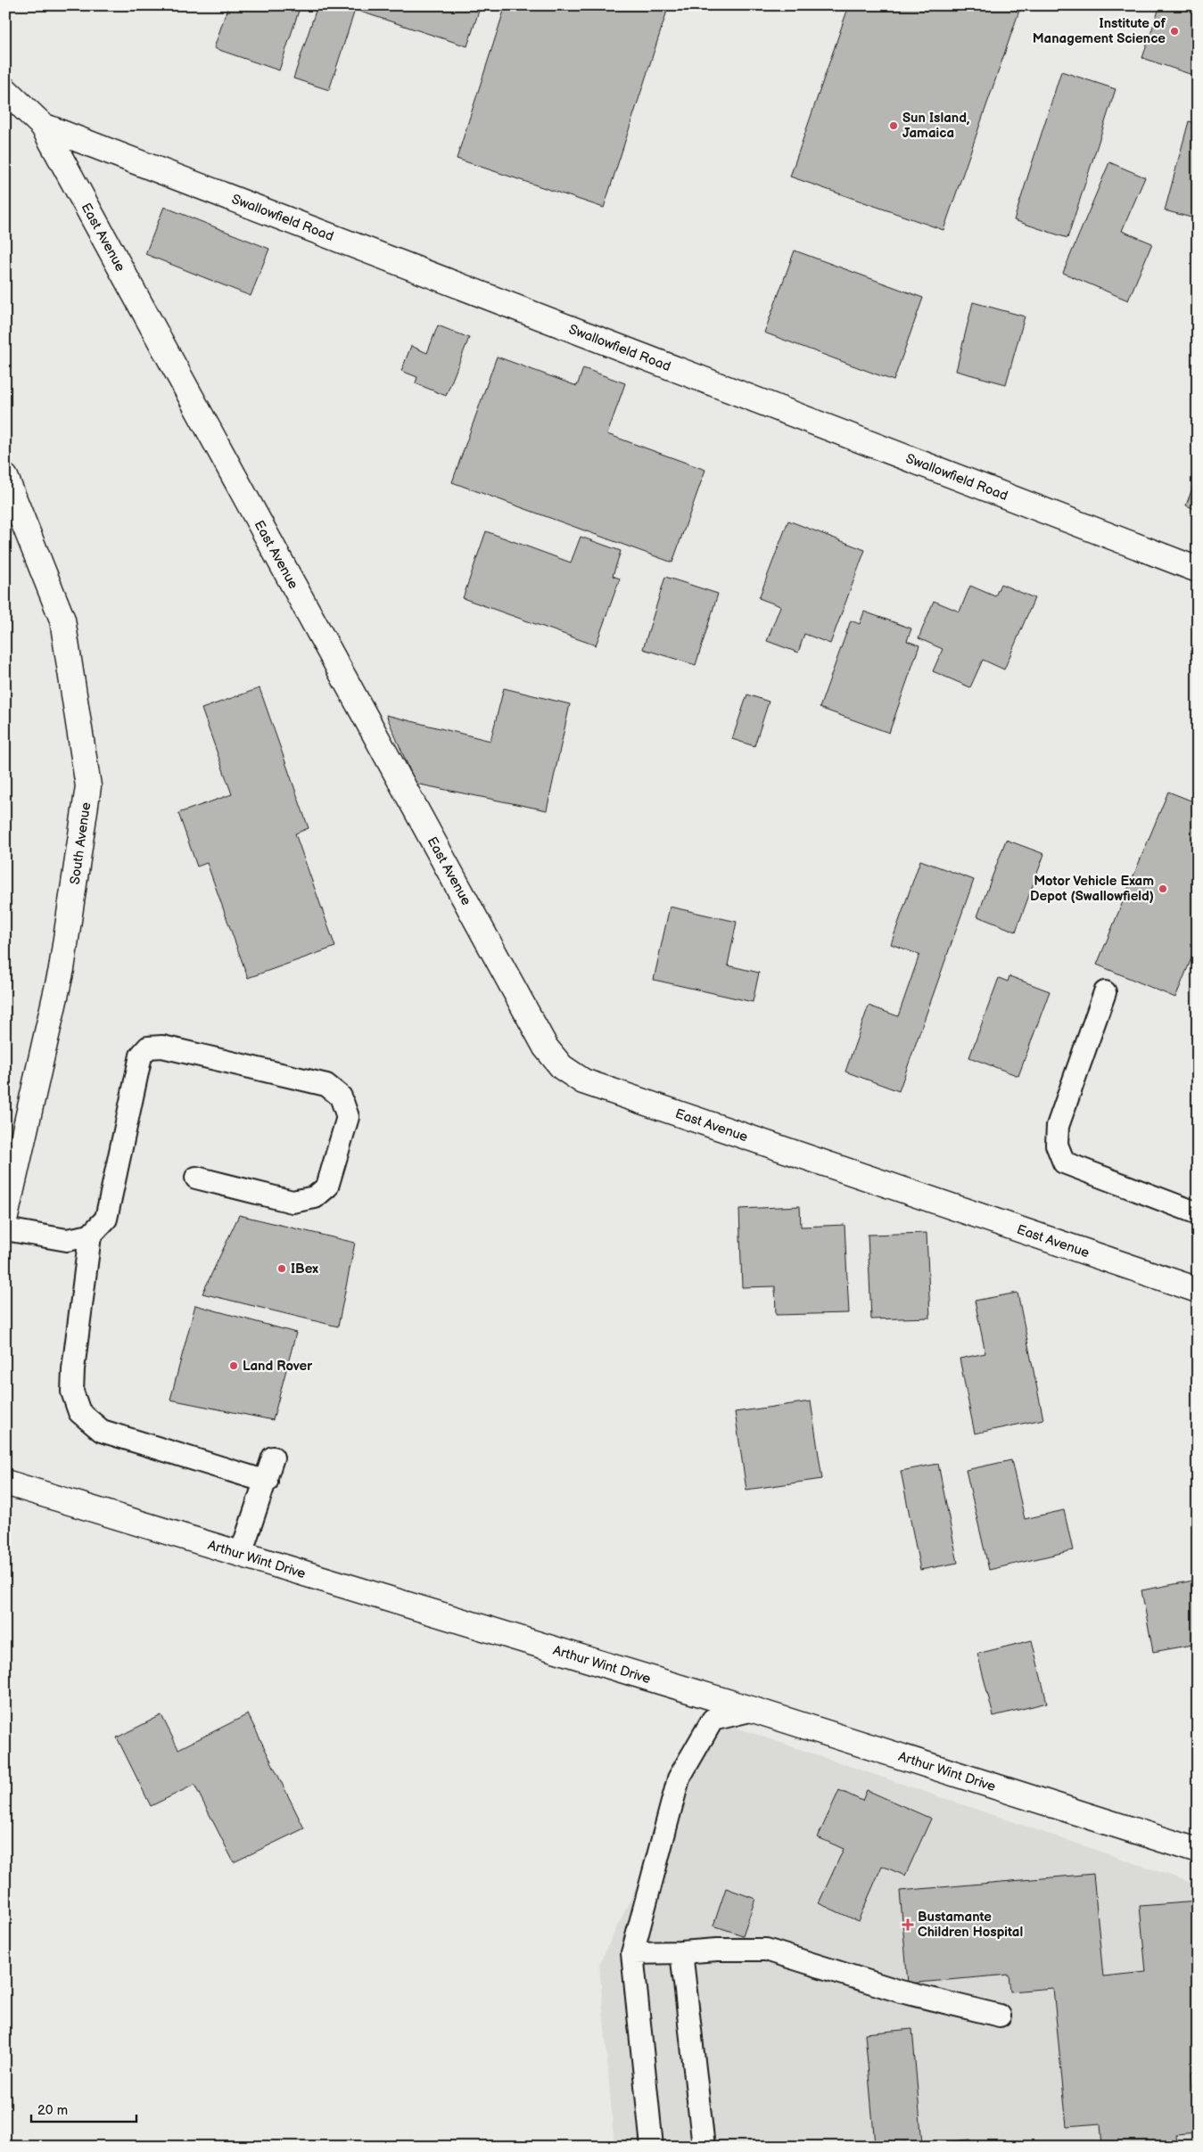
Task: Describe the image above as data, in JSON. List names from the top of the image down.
{
  "streets": {
    "street": [
      "Swallowfield Road",
      "East Avenue",
      "South Avenue",
      "Arthur Wint Drive"
    ]
  },
  "crossings": [
    ["Swallowfield Road", "East Avenue"]
  ],
  "places": {
    "other": [
      "Institute of Management Science",
      "Sun Island, Jamaica",
      "Motor Vehicle Exam Depot (Swallowfield)",
      "IBex",
      "Land Rover"
    ],
    "health": ["Bustamante Children Hospital"]
  },
  "scale_bar": "20 m"
}
